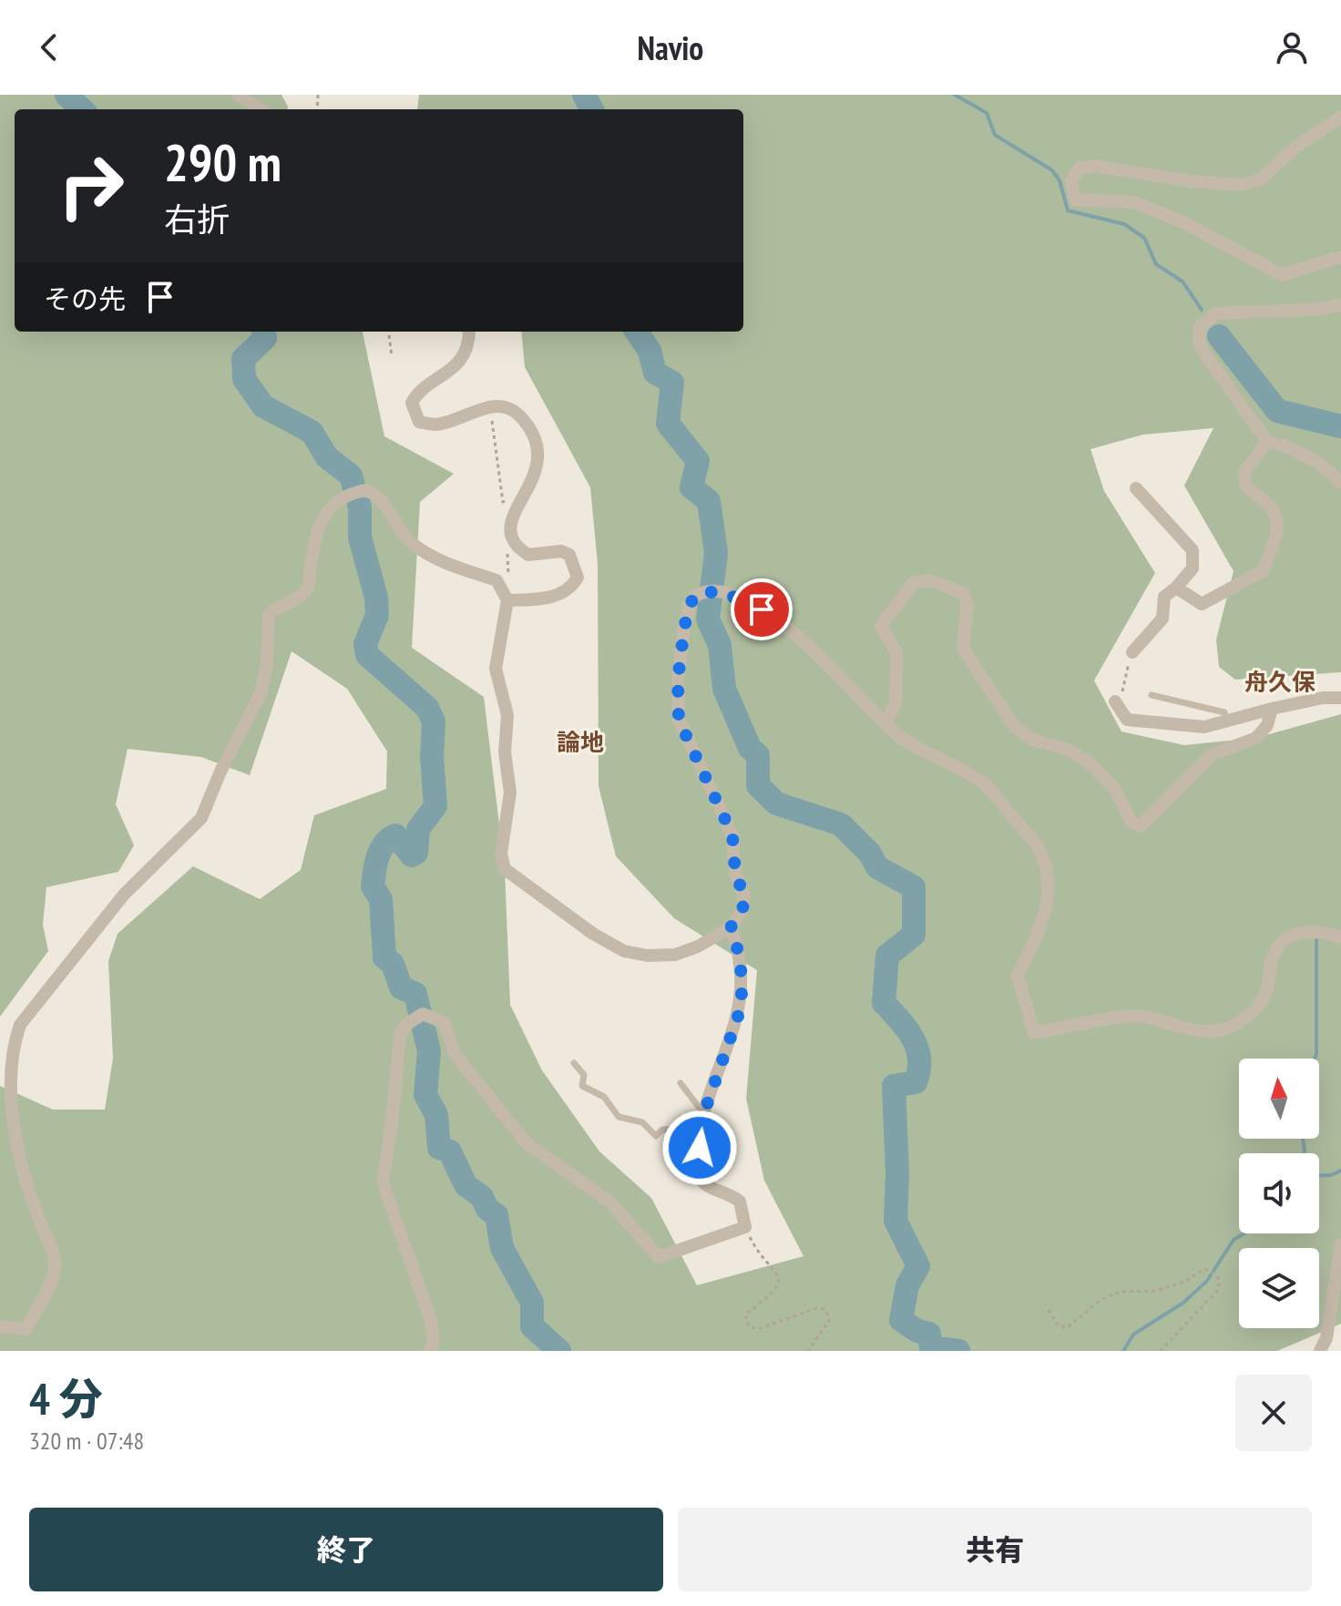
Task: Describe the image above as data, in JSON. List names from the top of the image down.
{
  "districts": ["舟久保", "論地"],
  "north": "top",
  "page": {
    "header": "Navio",
    "turn": ["290 m", "右折"],
    "then": "その先",
    "heading": ["4 分", "320 m · 07:48"],
    "buttons": ["終了", "共有"]
  }
}
